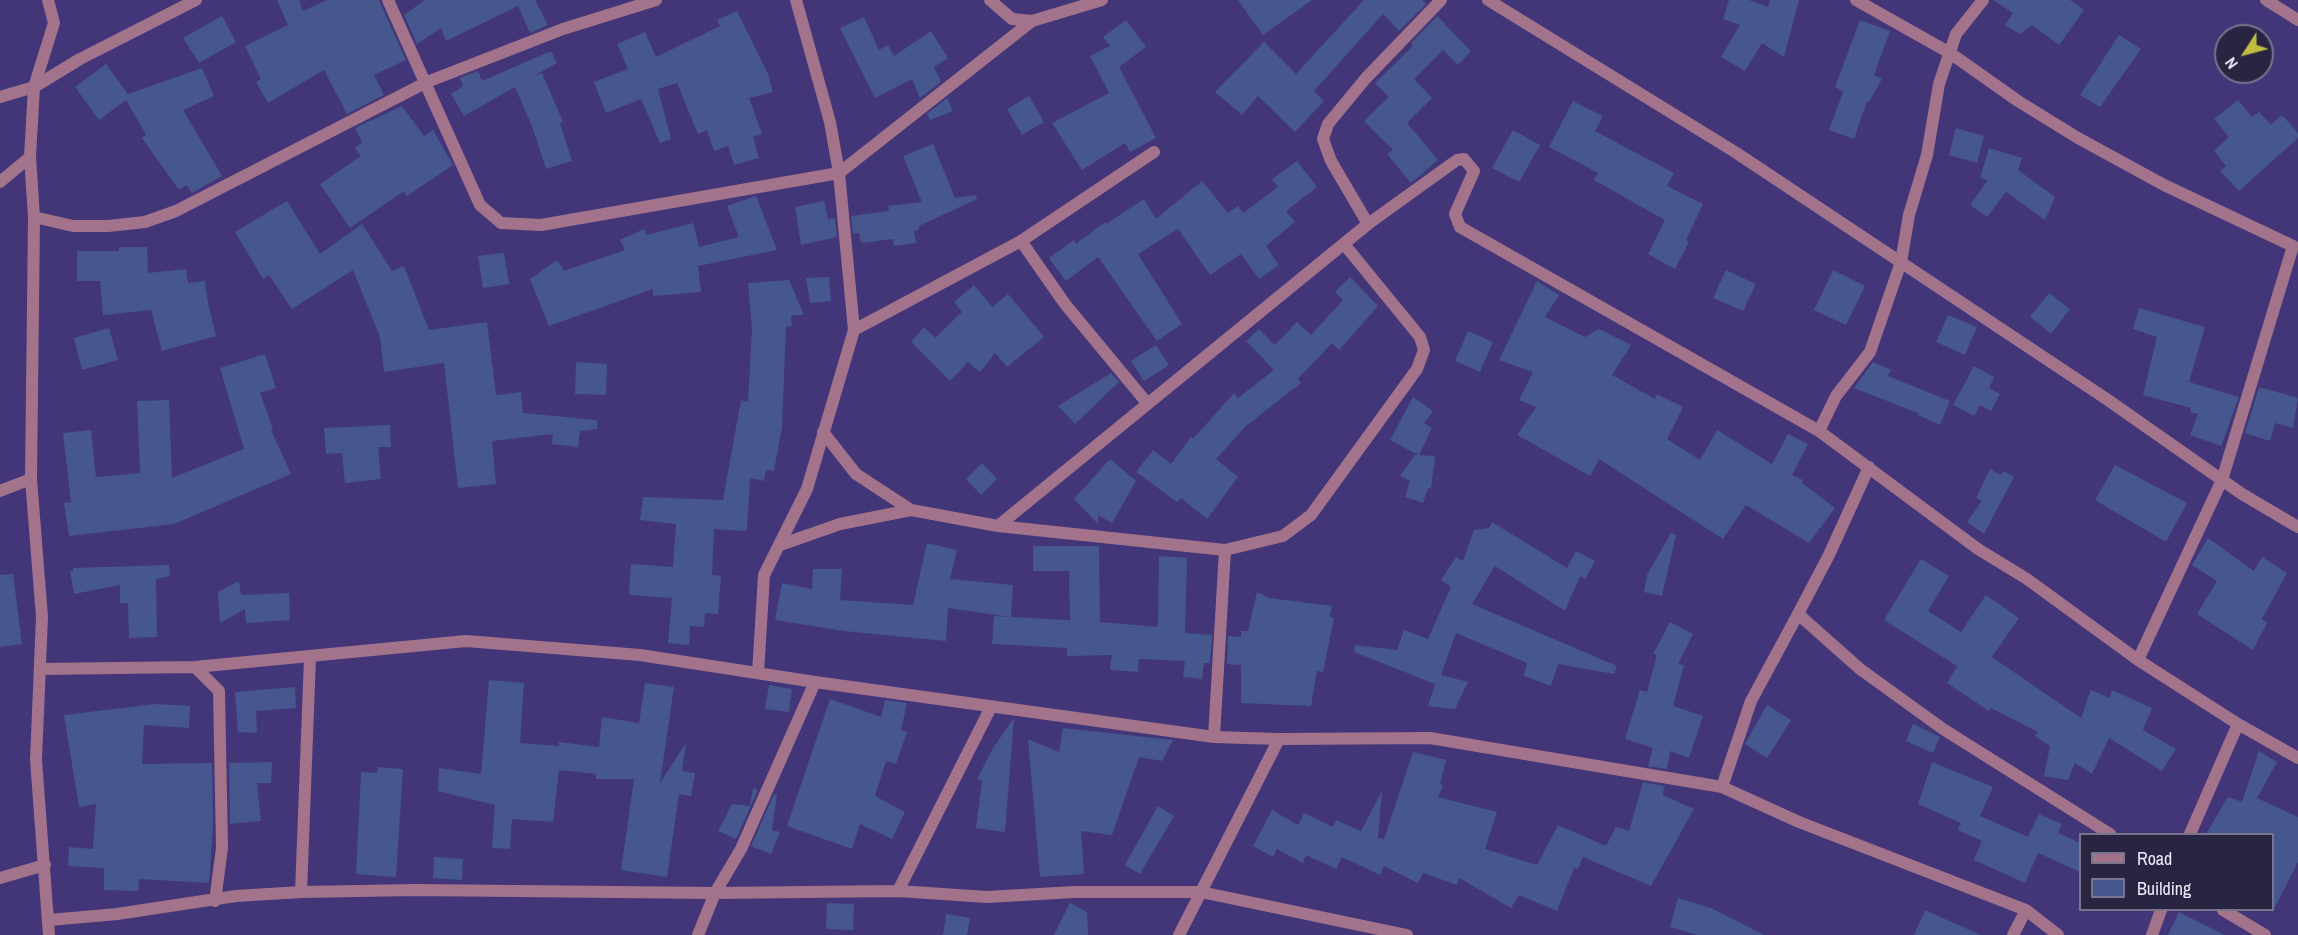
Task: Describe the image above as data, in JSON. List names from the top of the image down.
{
  "legend": ["Road", "Building"],
  "north": "bottom left"
}
